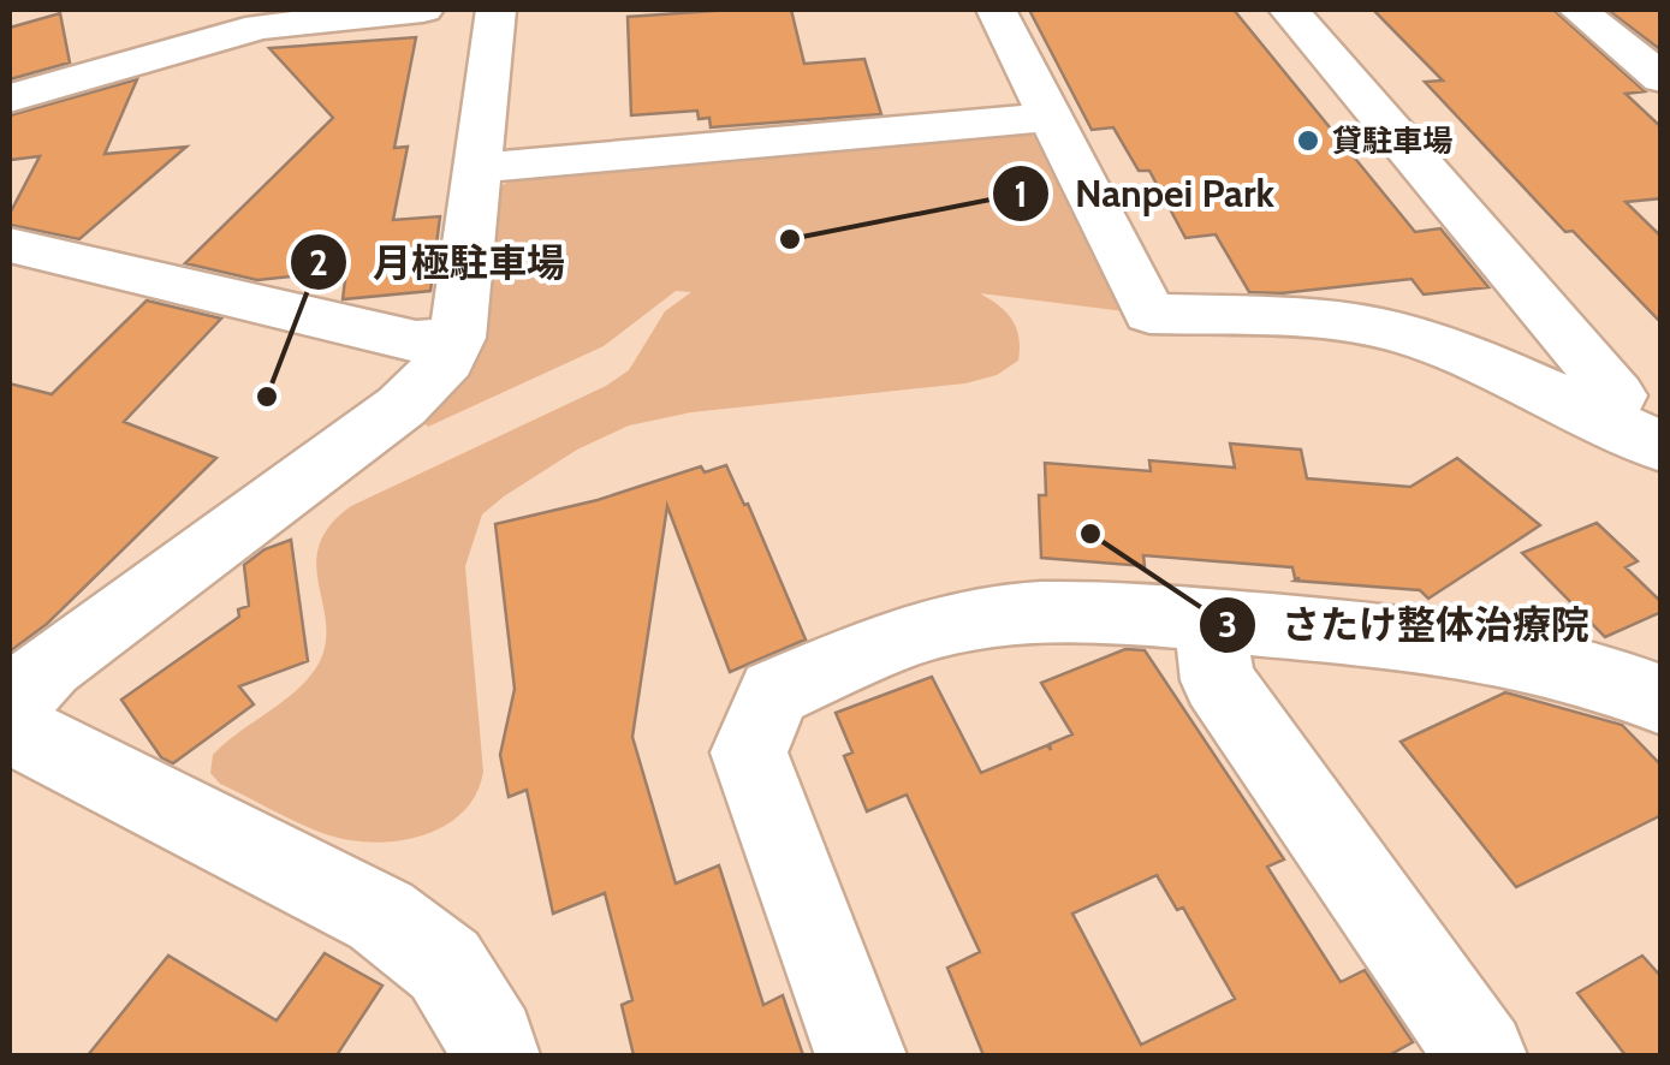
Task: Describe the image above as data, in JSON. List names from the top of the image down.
{
  "places": [
    "貸駐車場",
    "Nanpei Park",
    "月極駐車場",
    "さたけ整体治療院"
  ]
}
